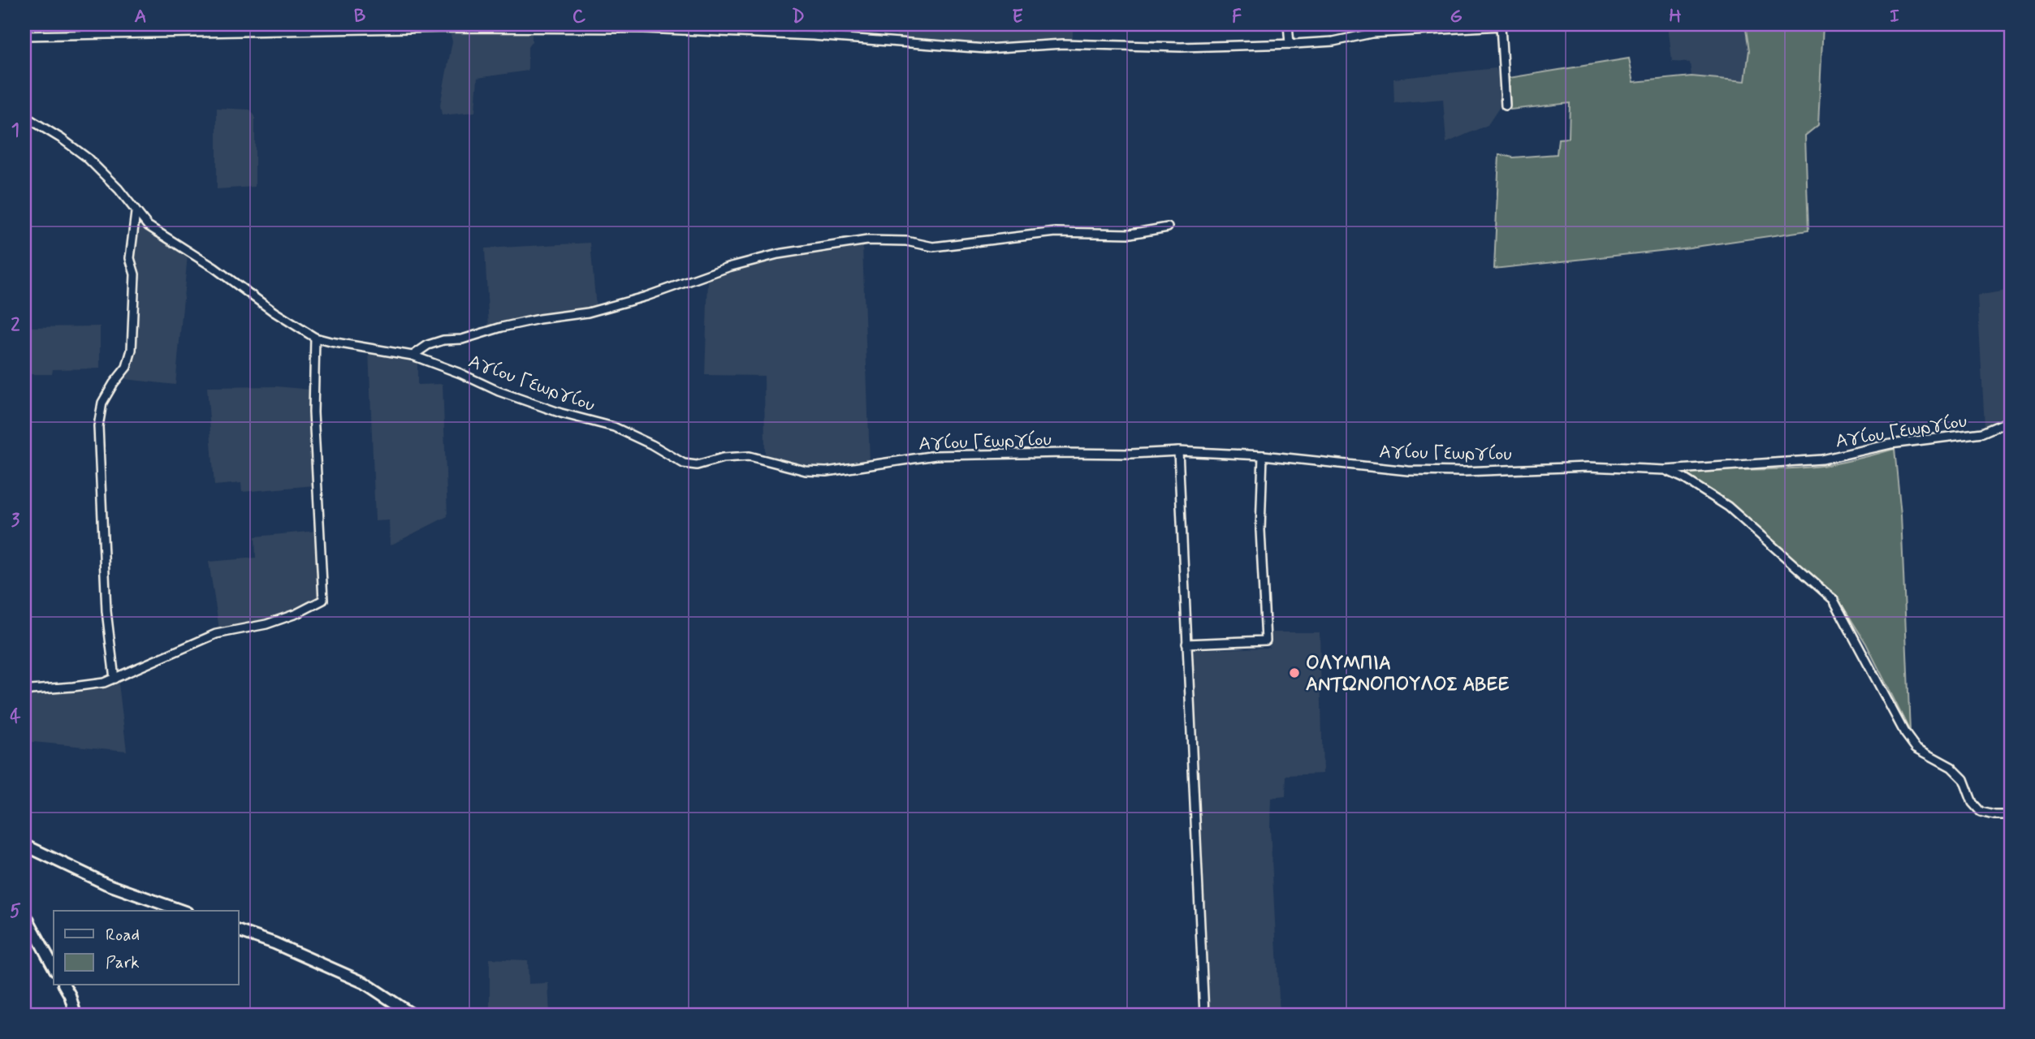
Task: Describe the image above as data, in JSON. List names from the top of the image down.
{
  "streets": {
    "street": ["Αγίου Γεωργίου"]
  },
  "places": ["ΟΛΥΜΠΙΑ ΑΝΤΩΝΟΠΟΥΛΟΣ ΑΒΕΕ"],
  "legend": ["Road", "Park"],
  "grid": {
    "columns": [
      "A",
      "B",
      "C",
      "D",
      "E",
      "F",
      "G",
      "H",
      "I"
    ],
    "rows": [
      "1",
      "2",
      "3",
      "4",
      "5"
    ]
  }
}
